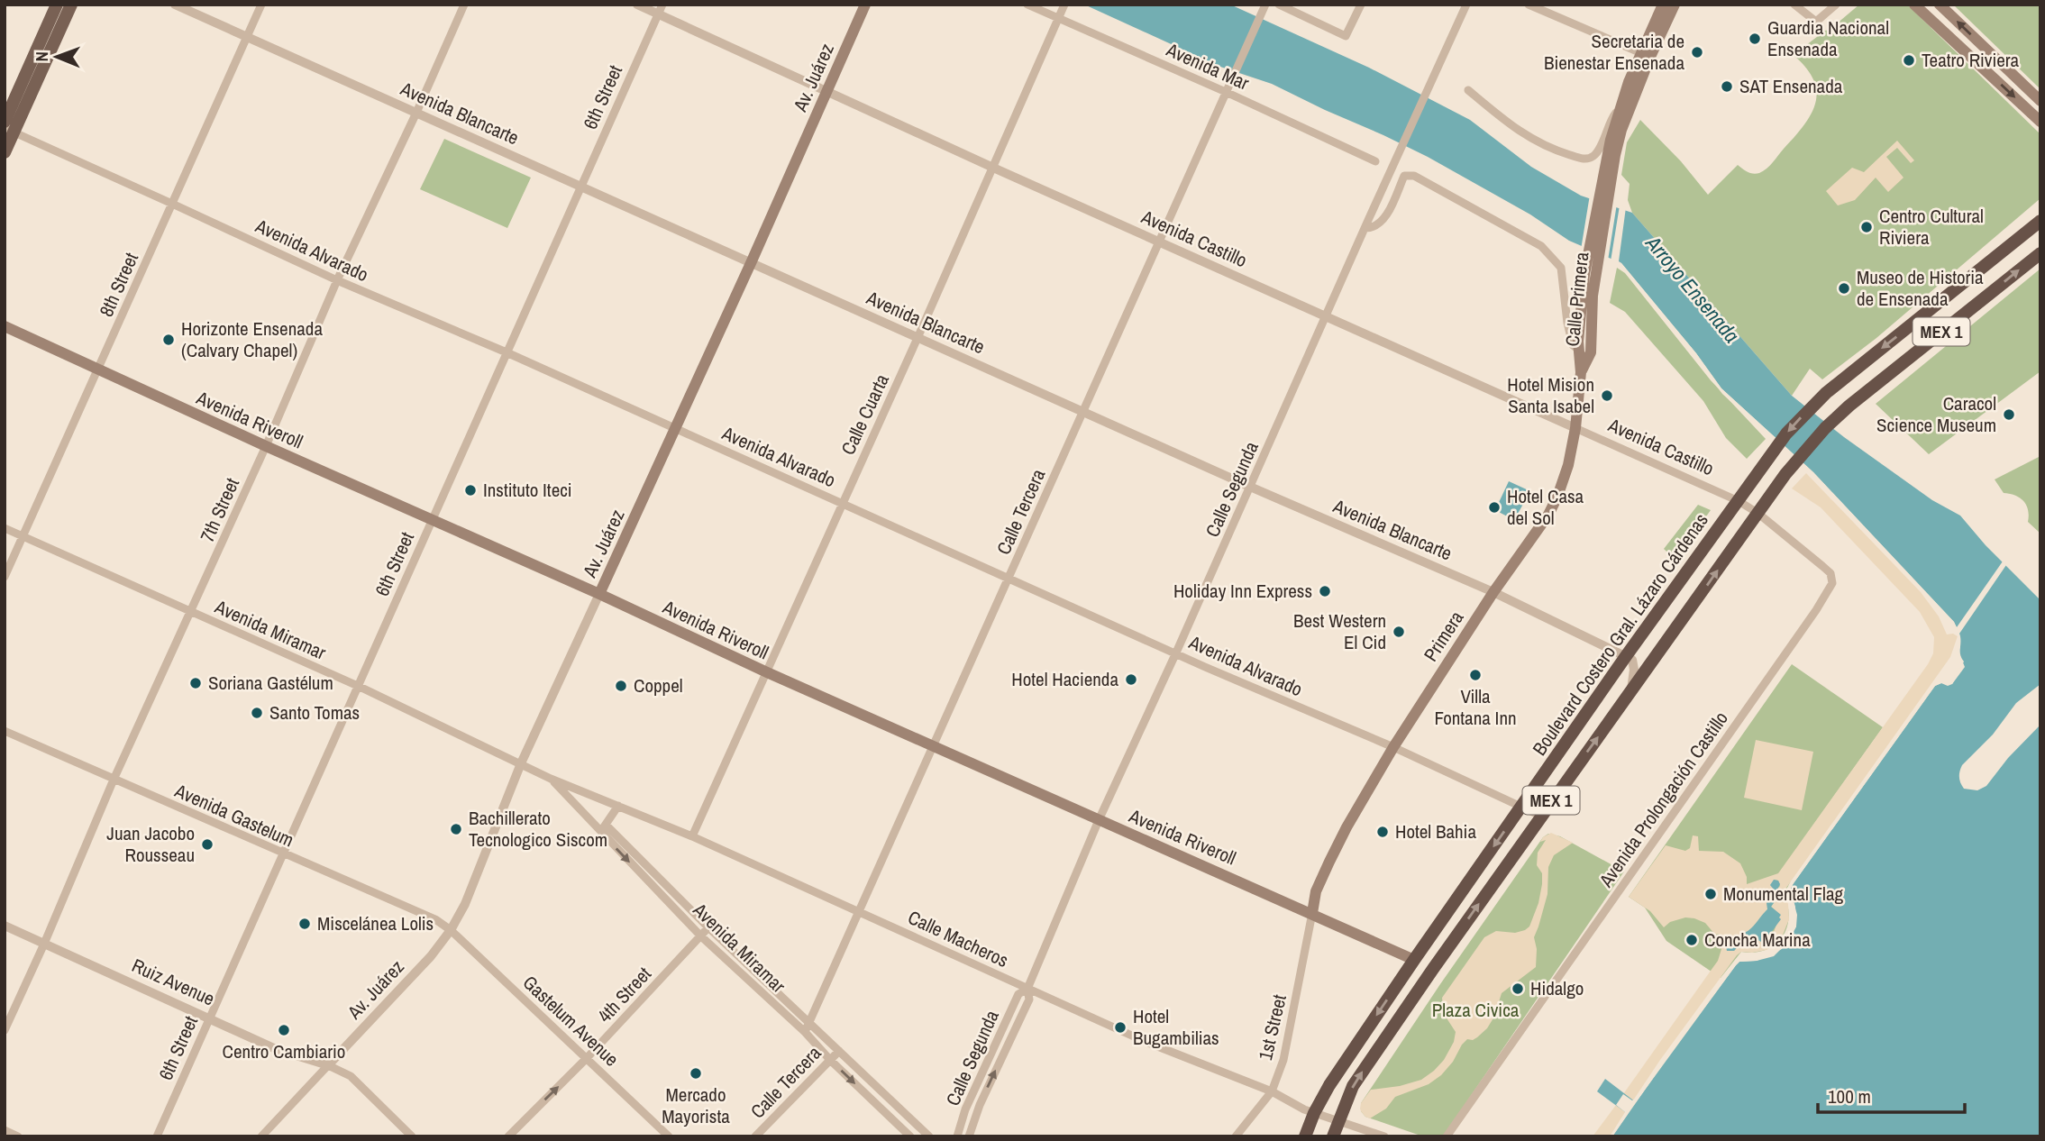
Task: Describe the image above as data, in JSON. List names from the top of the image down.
{
  "streets": {
    "highway": ["MEX 1", "Boulevard Costero Gral. Lázaro Cárdenas"],
    "main road": [
      "Av. Juárez",
      "Calle Primera",
      "Avenida Riveroll",
      "Primera"
    ],
    "street": [
      "Avenida Mar",
      "6th Street",
      "Avenida Blancarte",
      "Avenida Castillo",
      "Avenida Alvarado",
      "8th Street",
      "Calle Cuarta",
      "Calle Segunda",
      "7th Street",
      "Calle Tercera",
      "Avenida Miramar",
      "Avenida Prolongación Castillo",
      "Avenida Gastelum",
      "Calle Macheros",
      "Ruiz Avenue",
      "4th Street",
      "Gastelum Avenue",
      "1st Street"
    ]
  },
  "crossings": [
    ["Avenida Mar", "Calle Cuarta"],
    ["Avenida Mar", "Calle Tercera"],
    ["Av. Juárez", "Avenida Blancarte"],
    ["Av. Juárez", "Avenida Castillo"],
    ["Av. Juárez", "Avenida Alvarado"],
    ["Av. Juárez", "Avenida Riveroll"],
    ["Av. Juárez", "Avenida Miramar"],
    ["Av. Juárez", "Avenida Gastelum"],
    ["Av. Juárez", "Calle Macheros"],
    ["Av. Juárez", "Ruiz Avenue"],
    ["Av. Juárez", "Gastelum Avenue"],
    ["6th Street", "Avenida Blancarte"],
    ["6th Street", "Avenida Castillo"],
    ["6th Street", "Avenida Alvarado"],
    ["6th Street", "Avenida Riveroll"],
    ["6th Street", "Avenida Miramar"],
    ["6th Street", "Avenida Gastelum"],
    ["6th Street", "Ruiz Avenue"],
    ["Avenida Blancarte", "8th Street"],
    ["Avenida Blancarte", "Calle Cuarta"],
    ["Avenida Blancarte", "Calle Segunda"],
    ["Avenida Blancarte", "7th Street"],
    ["Avenida Blancarte", "Calle Tercera"],
    ["Avenida Blancarte", "Boulevard Costero Gral. Lázaro Cárdenas"],
    ["Avenida Blancarte", "Primera"],
    ["Avenida Castillo", "Calle Cuarta"],
    ["Avenida Castillo", "Calle Segunda"],
    ["Avenida Castillo", "Calle Tercera"],
    ["Avenida Castillo", "Boulevard Costero Gral. Lázaro Cárdenas"],
    ["Avenida Castillo", "Primera"],
    ["Avenida Castillo", "Avenida Prolongación Castillo"],
    ["Avenida Alvarado", "8th Street"],
    ["Avenida Alvarado", "Calle Cuarta"],
    ["Avenida Alvarado", "Calle Segunda"],
    ["Avenida Alvarado", "7th Street"],
    ["Avenida Alvarado", "Calle Tercera"],
    ["Avenida Alvarado", "Boulevard Costero Gral. Lázaro Cárdenas"],
    ["Avenida Alvarado", "Primera"],
    ["8th Street", "Avenida Riveroll"],
    ["8th Street", "Avenida Miramar"],
    ["Calle Primera", "Primera"],
    ["Calle Cuarta", "Avenida Riveroll"],
    ["Calle Cuarta", "Calle Macheros"],
    ["Avenida Riveroll", "Calle Segunda"],
    ["Avenida Riveroll", "7th Street"],
    ["Avenida Riveroll", "Calle Tercera"],
    ["Avenida Riveroll", "Boulevard Costero Gral. Lázaro Cárdenas"],
    ["Avenida Riveroll", "Primera"],
    ["Avenida Riveroll", "1st Street"],
    ["Calle Segunda", "Calle Macheros"],
    ["7th Street", "Avenida Miramar"],
    ["7th Street", "Avenida Gastelum"],
    ["7th Street", "Ruiz Avenue"],
    ["Calle Tercera", "Avenida Miramar"],
    ["Calle Tercera", "Calle Macheros"],
    ["Avenida Miramar", "Calle Macheros"],
    ["Avenida Miramar", "4th Street"],
    ["Boulevard Costero Gral. Lázaro Cárdenas", "Avenida Prolongación Castillo"],
    ["Boulevard Costero Gral. Lázaro Cárdenas", "Calle Macheros"],
    ["Primera", "1st Street"],
    ["Avenida Gastelum", "Gastelum Avenue"],
    ["Calle Macheros", "1st Street"],
    ["4th Street", "Gastelum Avenue"]
  ],
  "one_way": ["4th Street"],
  "water": ["Arroyo Ensenada"],
  "parks": ["Plaza Civica"],
  "places": [
    "Guardia Nacional Ensenada",
    "Secretaria de Bienestar Ensenada",
    "Teatro Riviera",
    "SAT Ensenada",
    "Centro Cultural Riviera",
    "Museo de Historia de Ensenada",
    "Horizonte Ensenada (Calvary Chapel)",
    "Hotel Mision Santa Isabel",
    "Caracol Science Museum",
    "Instituto Iteci",
    "Hotel Casa del Sol",
    "Holiday Inn Express",
    "Best Western El Cid",
    "Villa Fontana Inn",
    "Hotel Hacienda",
    "Soriana Gastélum",
    "Coppel",
    "Santo Tomas",
    "Bachillerato Tecnologico Siscom",
    "Hotel Bahia",
    "Juan Jacobo Rousseau",
    "Monumental Flag",
    "Miscelánea Lolis",
    "Concha Marina",
    "Hidalgo",
    "Hotel Bugambilias",
    "Centro Cambiario",
    "Mercado Mayorista"
  ],
  "scale_bar": "100 m",
  "north": "left"
}
